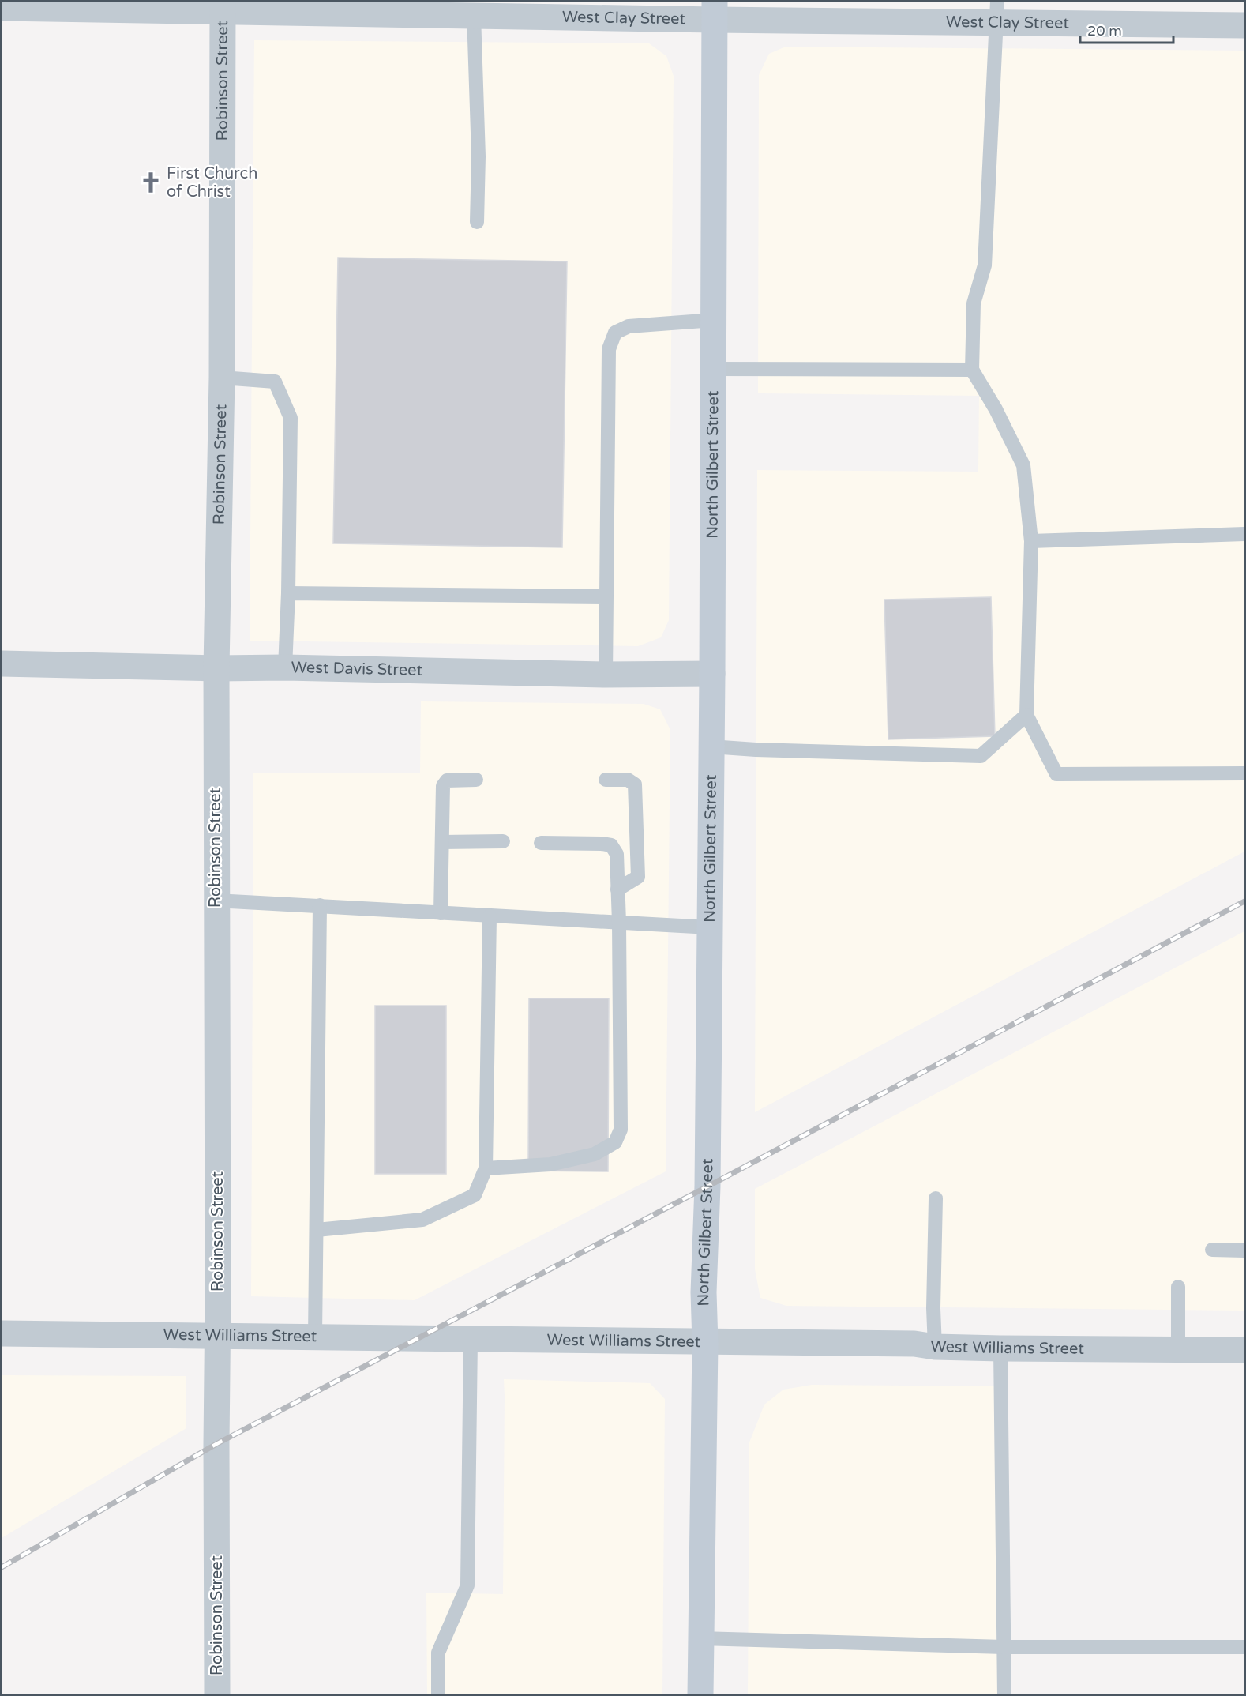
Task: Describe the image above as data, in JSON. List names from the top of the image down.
{
  "streets": {
    "main road": ["North Gilbert Street"],
    "street": [
      "West Clay Street",
      "Robinson Street",
      "West Davis Street",
      "West Williams Street"
    ]
  },
  "crossings": [
    ["West Clay Street", "Robinson Street"],
    ["West Clay Street", "North Gilbert Street"],
    ["Robinson Street", "West Davis Street"],
    ["Robinson Street", "West Williams Street"],
    ["North Gilbert Street", "West Davis Street"],
    ["North Gilbert Street", "West Williams Street"]
  ],
  "places": {
    "church": ["First Church of Christ"]
  },
  "scale_bar": "20 m"
}
